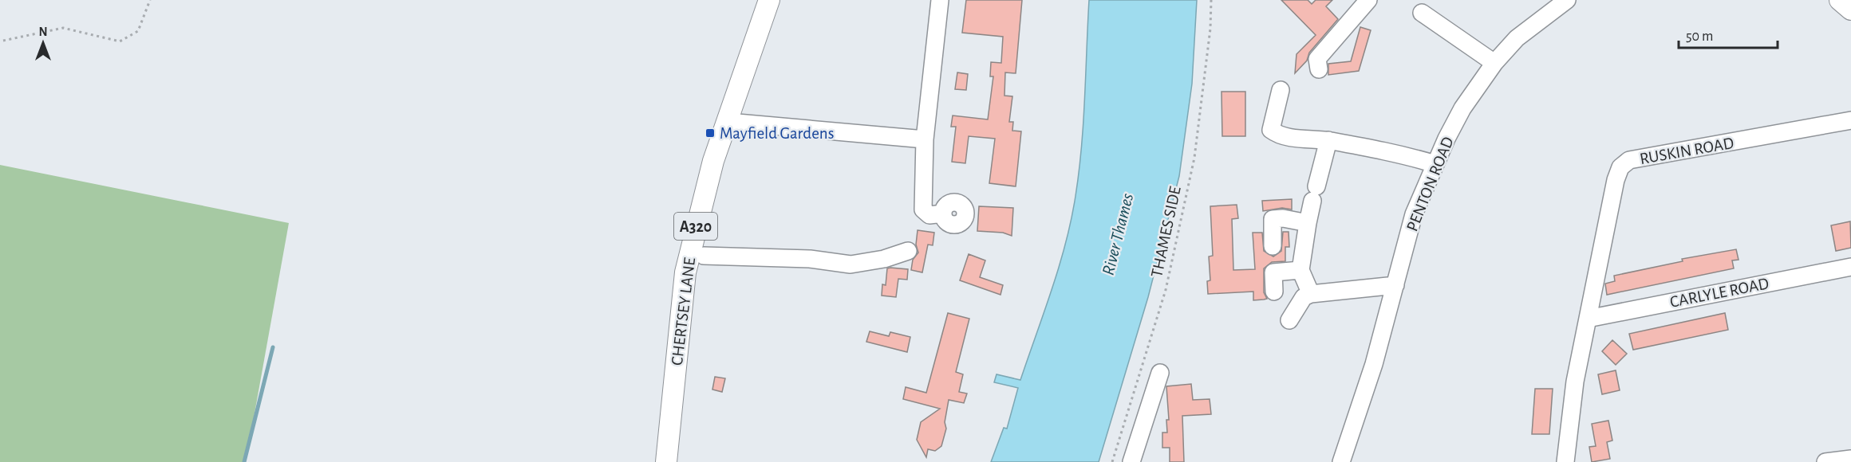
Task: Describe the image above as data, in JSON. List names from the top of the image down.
{
  "streets": {
    "main road": ["A320", "CHERTSEY LANE"],
    "street": ["RUSKIN ROAD", "PENTON ROAD", "CARLYLE ROAD"],
    "path": ["THAMES SIDE"]
  },
  "crossings": [
    ["RUSKIN ROAD", "CARLYLE ROAD"]
  ],
  "water": ["River Thames"],
  "places": {
    "transit": ["Mayfield Gardens"]
  },
  "scale_bar": "50 m",
  "north": "top"
}
